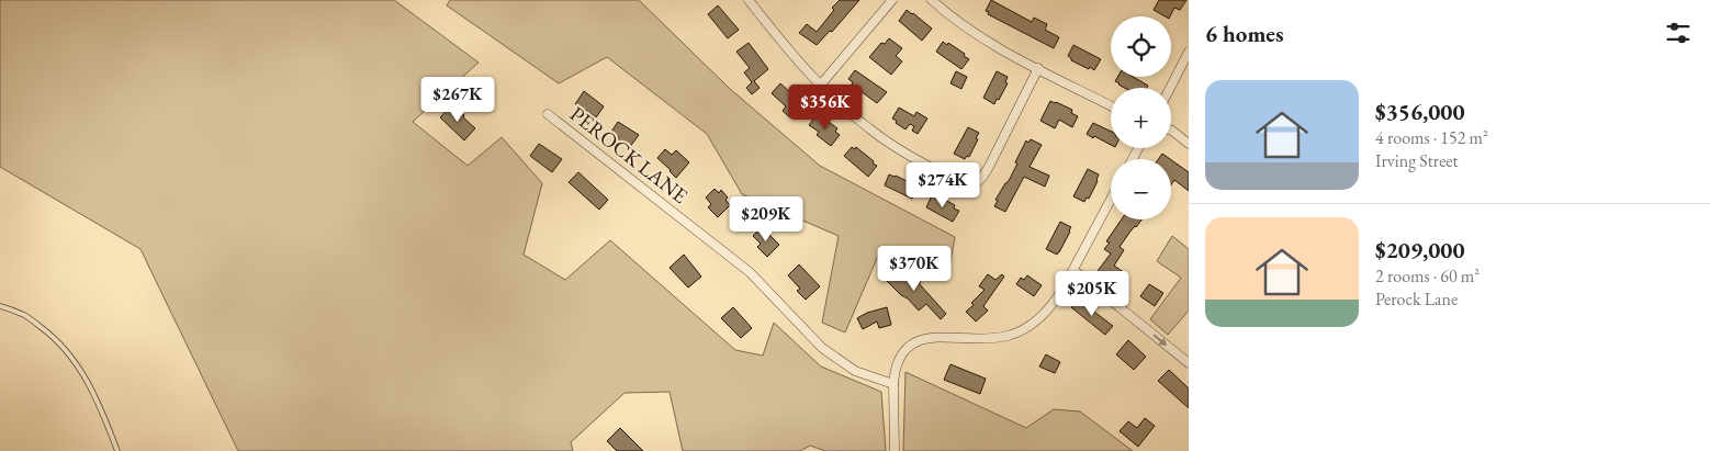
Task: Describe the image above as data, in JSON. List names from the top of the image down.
{
  "streets": {
    "street": ["PEROCK LANE"]
  },
  "page": {
    "heading": "6 homes",
    "map_buttons": ["+", "−"],
    "list": [
      {
        "name": "$356,000",
        "note": "4 rooms · 152 m² · Irving Street"
      },
      {
        "name": "$209,000",
        "note": "2 rooms · 60 m² · Perock Lane"
      }
    ],
    "price": [
      "$267K",
      "$356K",
      "$274K",
      "$209K",
      "$370K",
      "$205K"
    ]
  }
}
